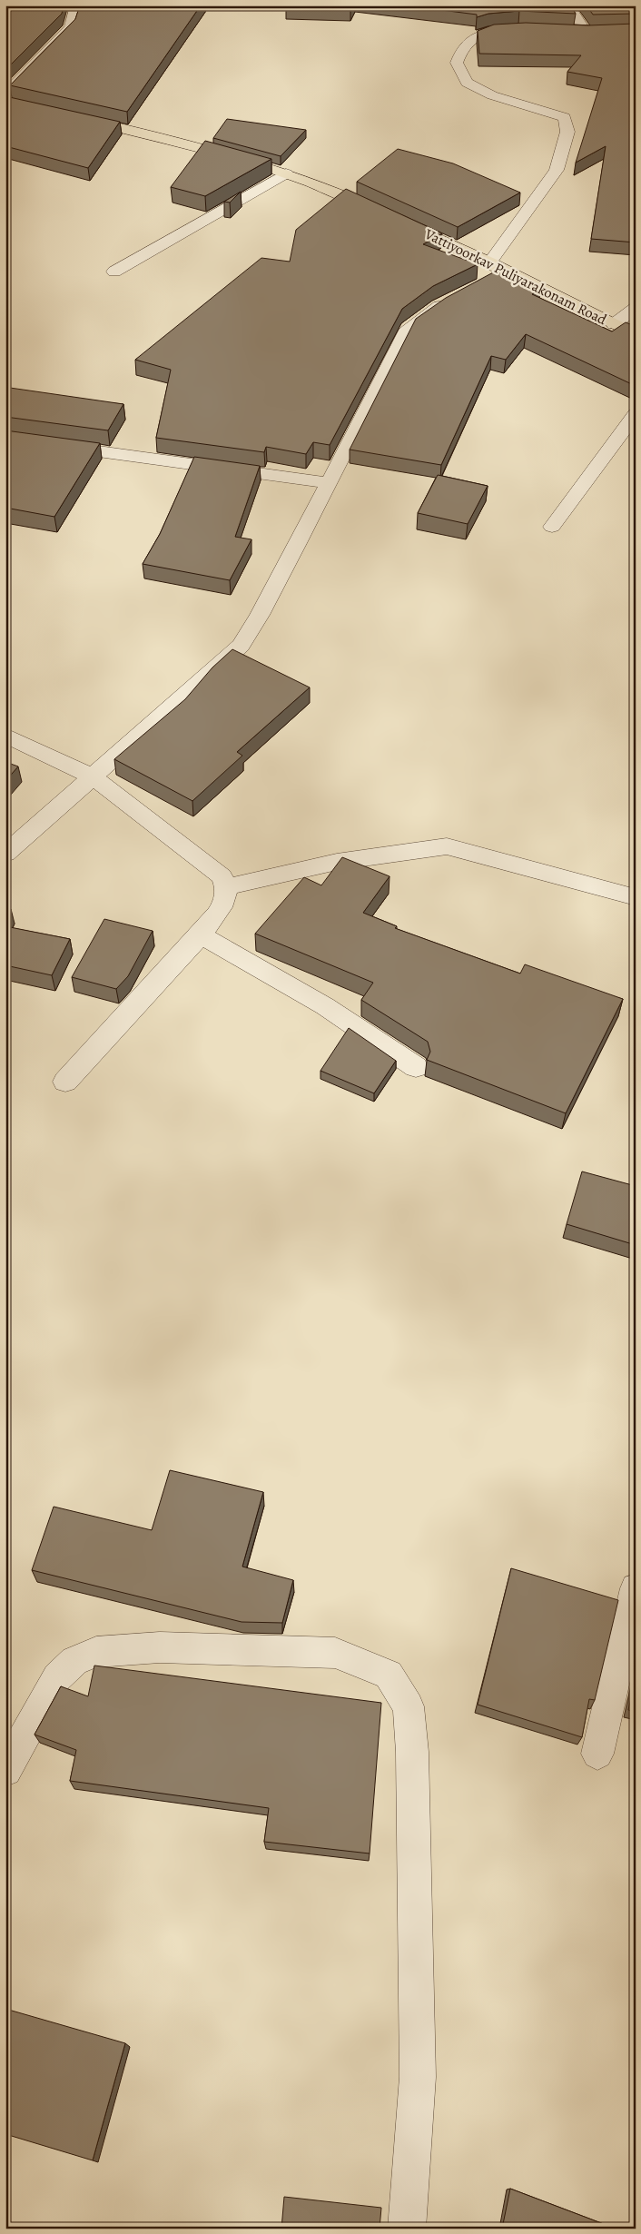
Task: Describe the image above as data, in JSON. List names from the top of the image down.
{
  "streets": {
    "main road": ["Vattiyoorkav Puliyarakonam Road"]
  }
}
